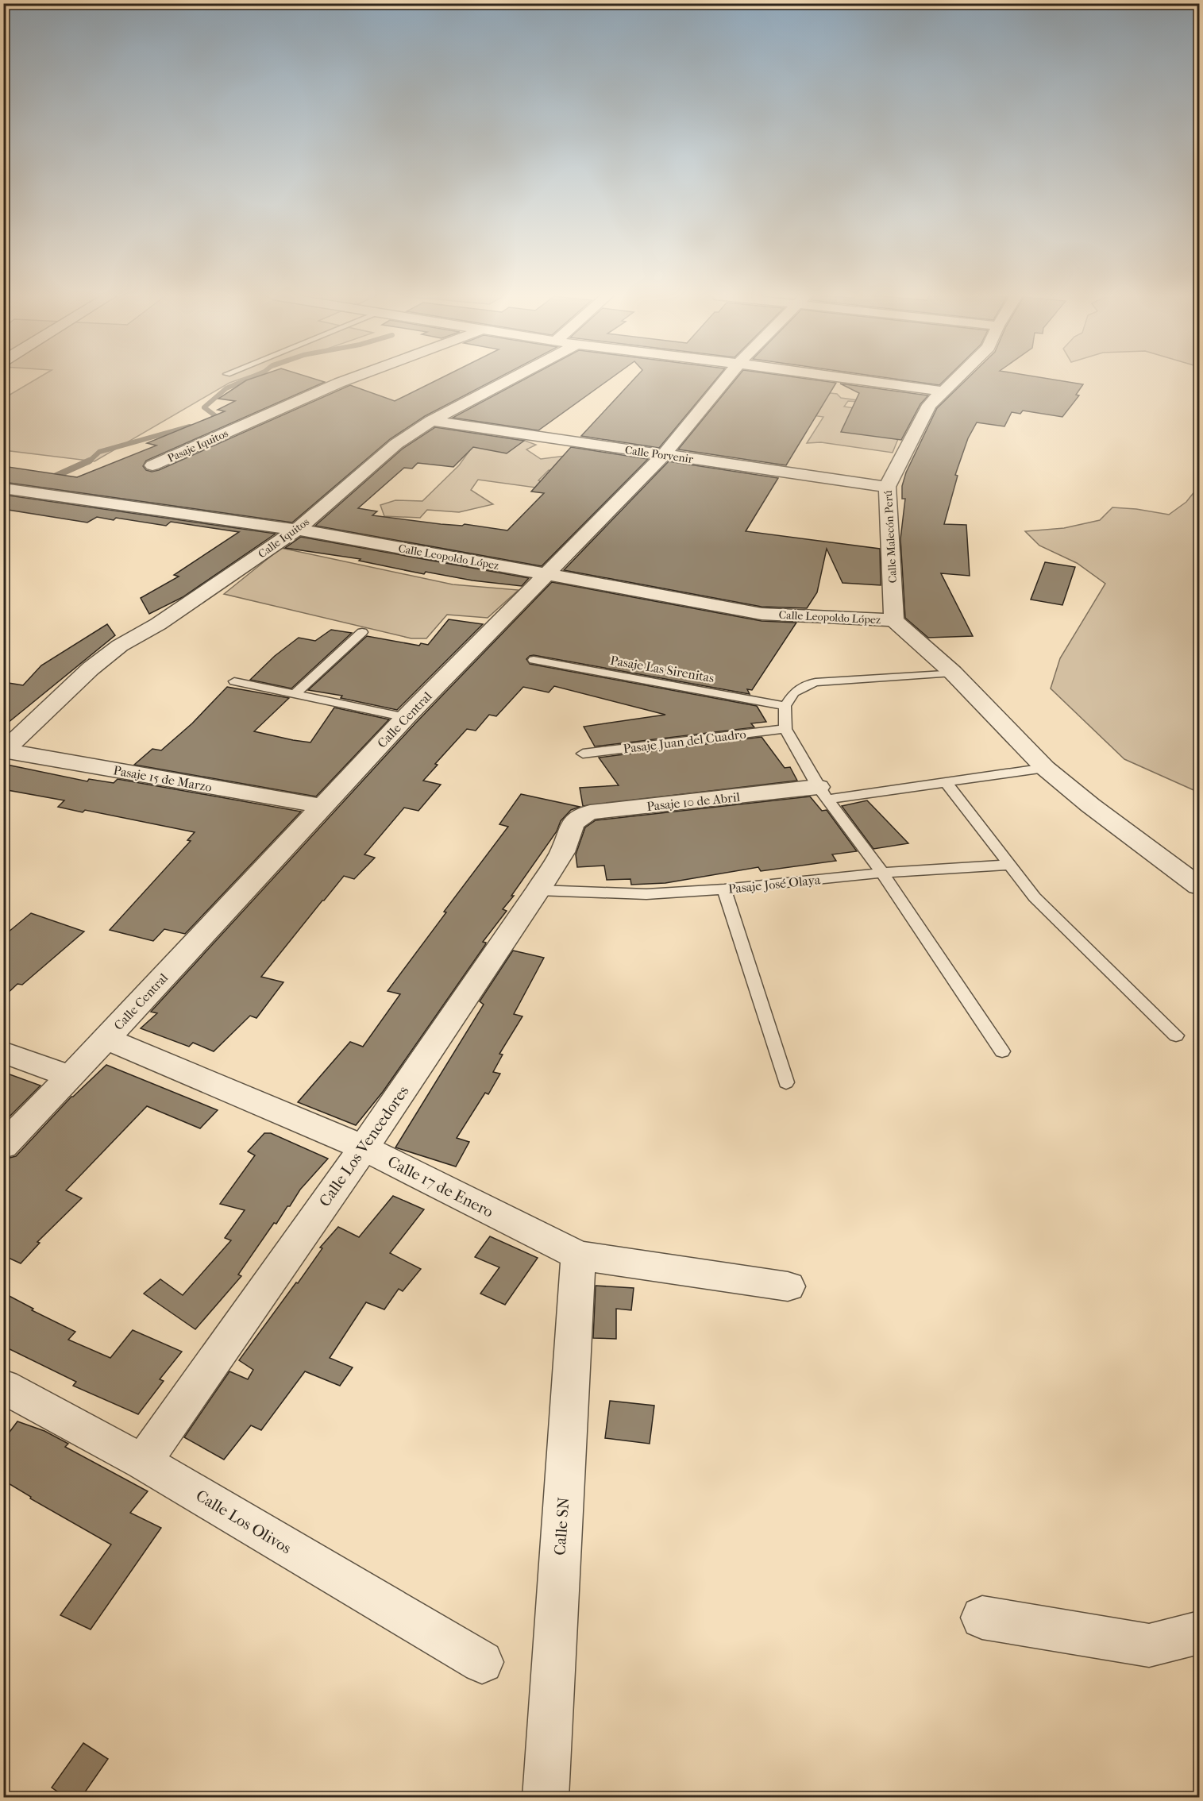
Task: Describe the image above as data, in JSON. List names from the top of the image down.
{
  "streets": {
    "street": [
      "Pasaje Iquitos",
      "Calle Porvenir",
      "Calle Malecón Perú",
      "Calle Iquitos",
      "Calle Leopoldo López",
      "Calle Central",
      "Pasaje 15 de Marzo",
      "Pasaje 10 de Abril",
      "Calle Los Vencedores",
      "Calle 17 de Enero",
      "Calle Los Olivos",
      "Calle SN"
    ],
    "lane": ["Pasaje Las Sirenitas", "Pasaje Juan del Cuadro", "Pasaje José Olaya"]
  },
  "crossings": [
    ["Calle Porvenir", "Calle Malecón Perú"],
    ["Calle Porvenir", "Calle Iquitos"],
    ["Calle Porvenir", "Calle Central"],
    ["Calle Malecón Perú", "Calle Leopoldo López"],
    ["Calle Iquitos", "Calle Leopoldo López"],
    ["Calle Iquitos", "Pasaje 15 de Marzo"],
    ["Calle Leopoldo López", "Calle Central"],
    ["Calle Central", "Pasaje 15 de Marzo"],
    ["Calle Central", "Calle 17 de Enero"],
    ["Pasaje 10 de Abril", "Calle Los Vencedores"],
    ["Pasaje José Olaya", "Calle Los Vencedores"],
    ["Calle Los Vencedores", "Calle 17 de Enero"],
    ["Calle Los Vencedores", "Calle Los Olivos"],
    ["Calle 17 de Enero", "Calle SN"]
  ]
}
